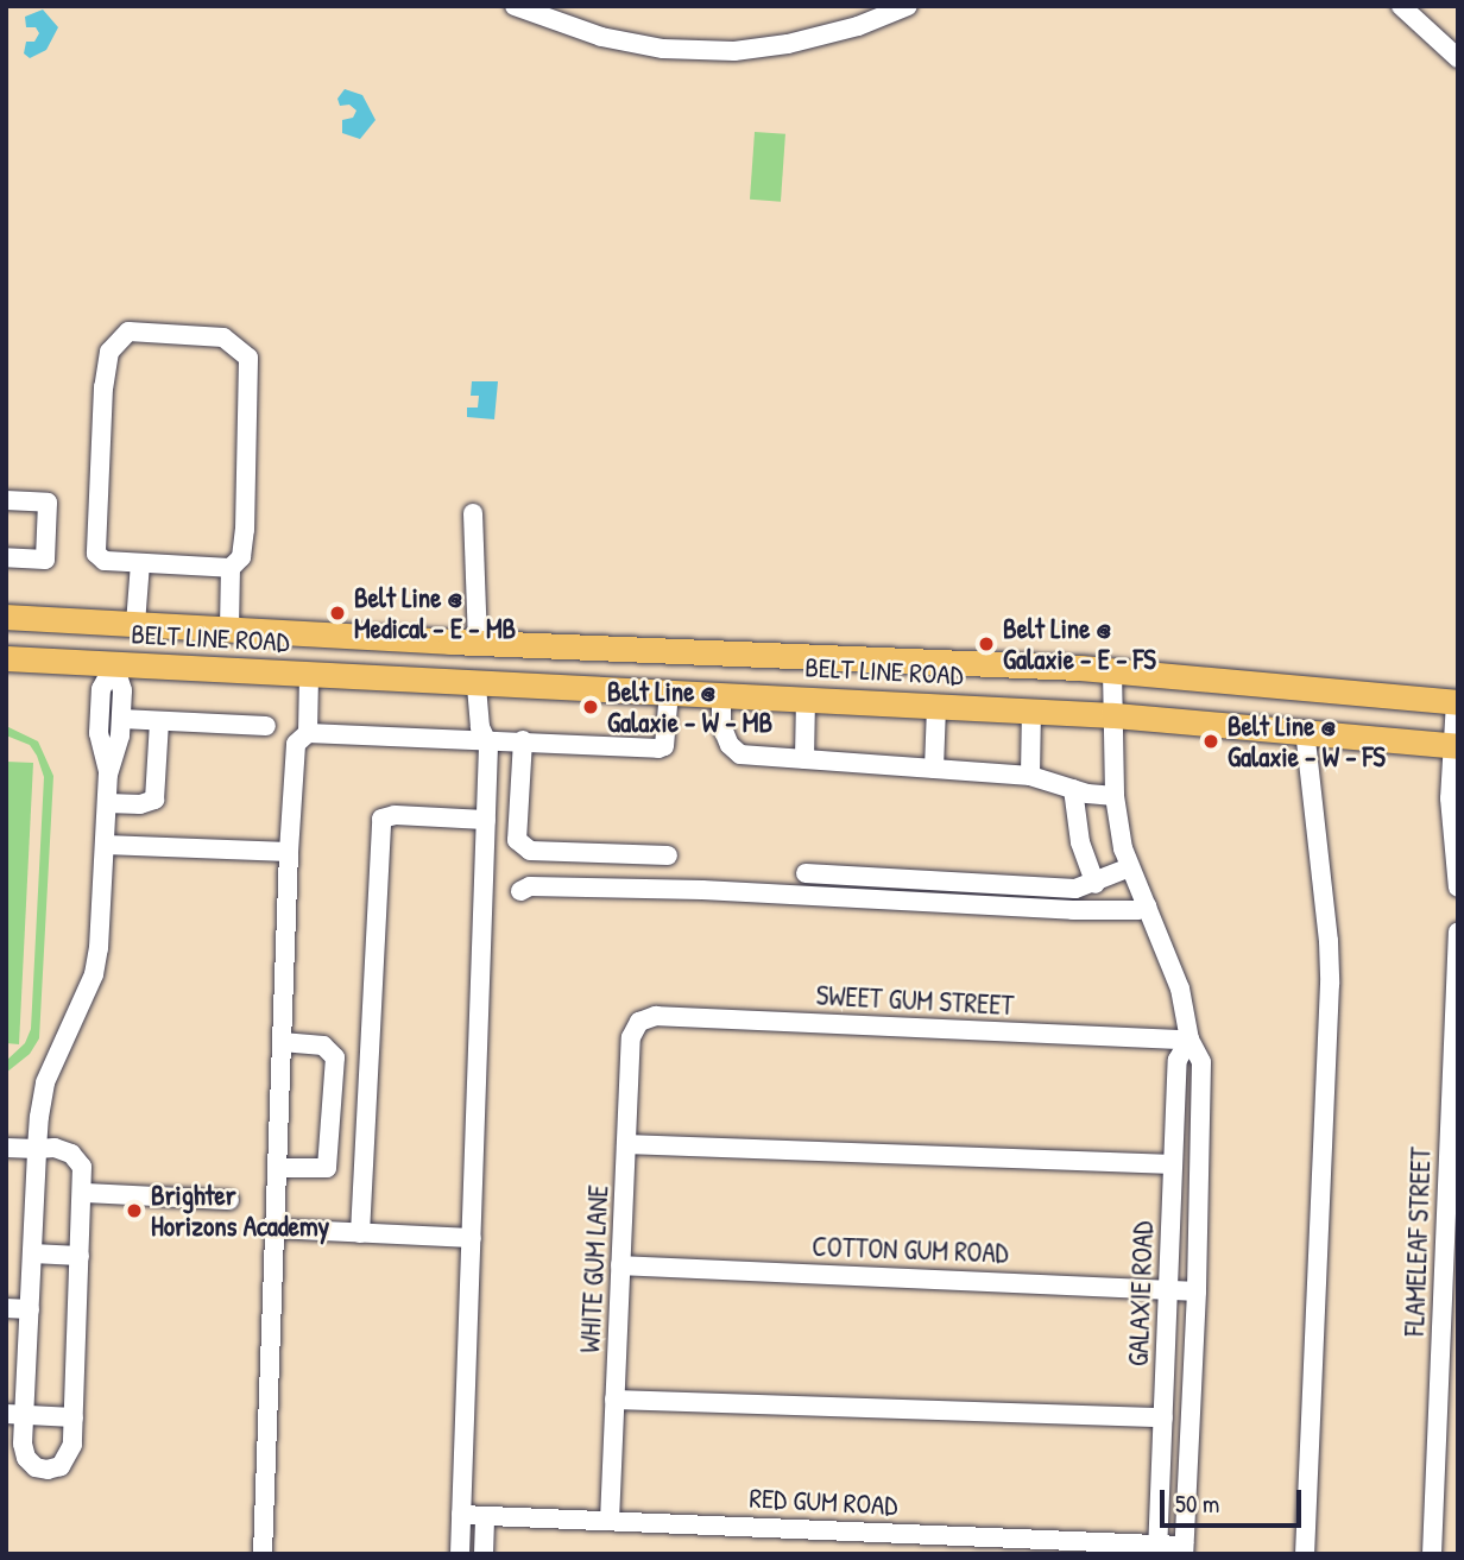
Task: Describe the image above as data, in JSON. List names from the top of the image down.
{
  "streets": {
    "main road": ["BELT LINE ROAD"],
    "street": [
      "SWEET GUM STREET",
      "FLAMELEAF STREET",
      "COTTON GUM ROAD",
      "WHITE GUM LANE",
      "GALAXIE ROAD",
      "RED GUM ROAD"
    ]
  },
  "crossings": [
    ["BELT LINE ROAD", "GALAXIE ROAD"],
    ["SWEET GUM STREET", "WHITE GUM LANE"],
    ["SWEET GUM STREET", "GALAXIE ROAD"],
    ["COTTON GUM ROAD", "WHITE GUM LANE"],
    ["COTTON GUM ROAD", "GALAXIE ROAD"],
    ["WHITE GUM LANE", "RED GUM ROAD"],
    ["GALAXIE ROAD", "RED GUM ROAD"]
  ],
  "places": [
    "Belt Line @ Medical - E - MB",
    "Belt Line @ Galaxie - E - FS",
    "Belt Line @ Galaxie - W - MB",
    "Belt Line @ Galaxie - W - FS",
    "Brighter Horizons Academy"
  ],
  "scale_bar": "50 m"
}
